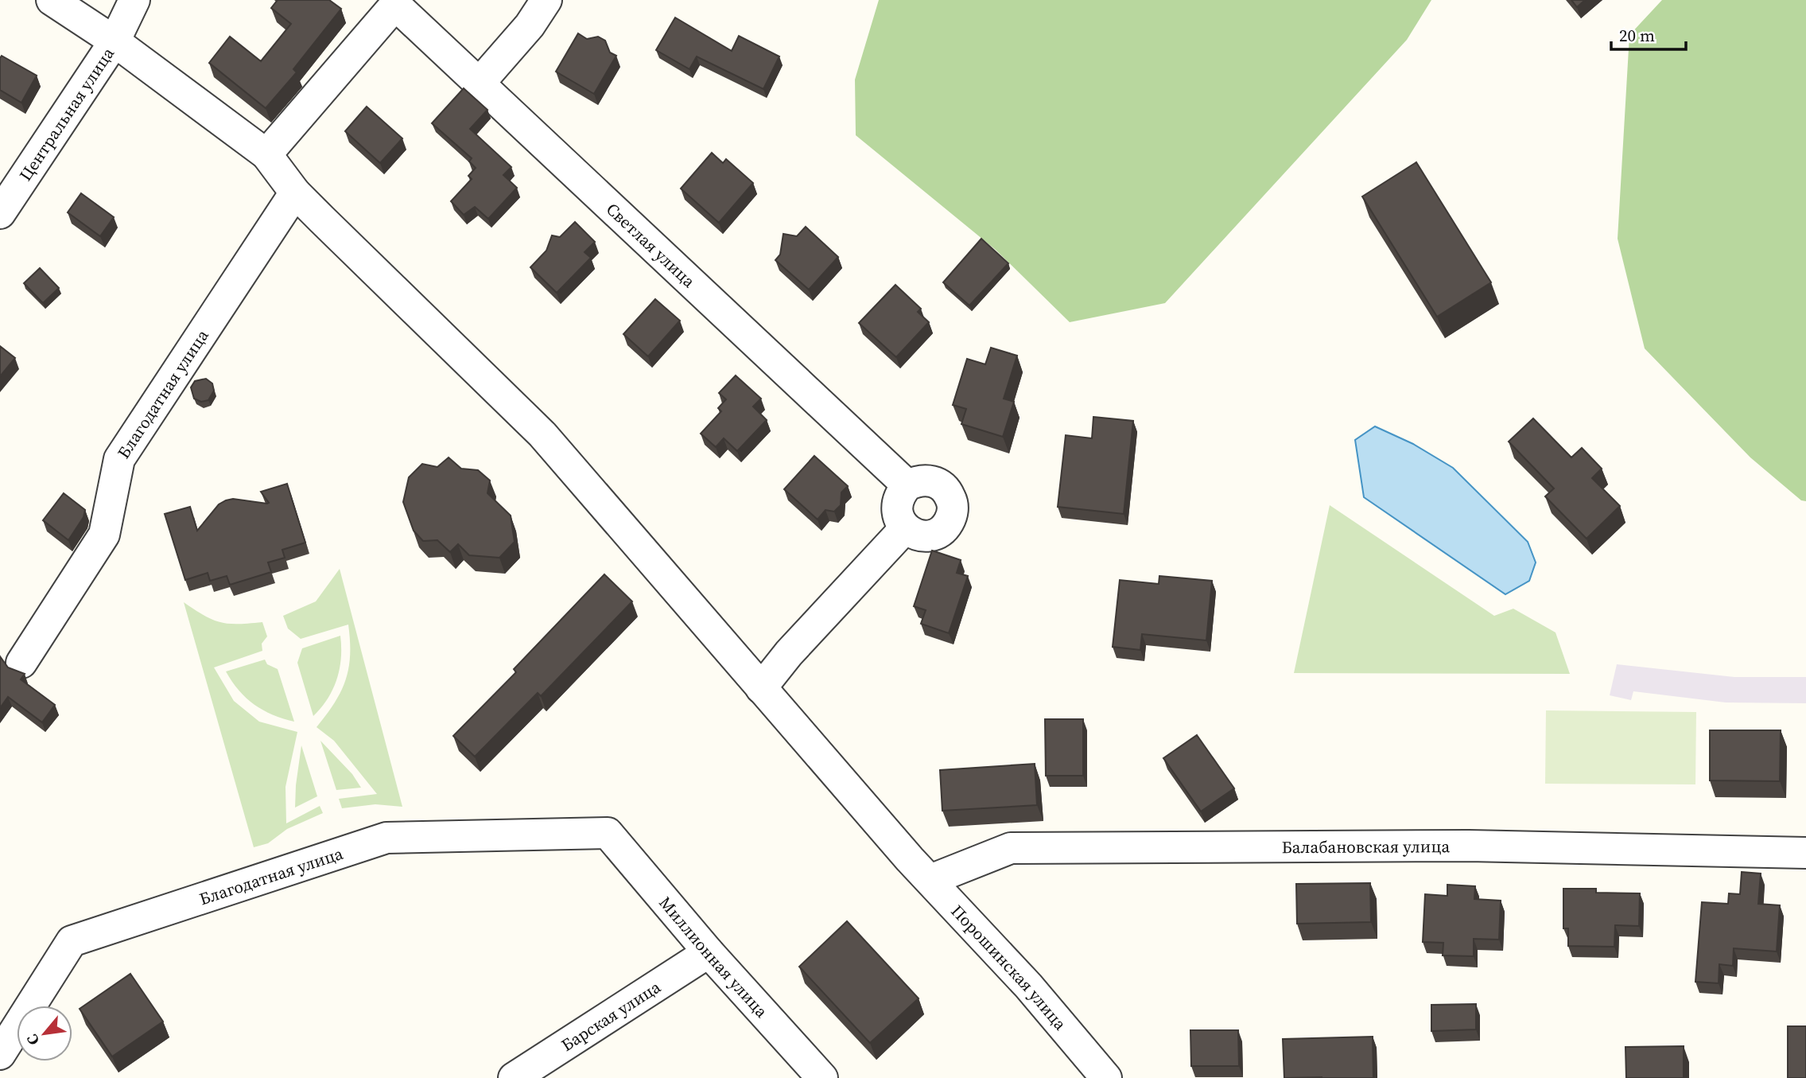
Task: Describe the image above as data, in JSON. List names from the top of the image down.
{
  "streets": {
    "street": [
      "Центральная улица",
      "Светлая улица",
      "Благодатная улица",
      "Балабановская улица",
      "Миллионная улица",
      "Порошинская улица",
      "Барская улица"
    ]
  },
  "crossings": [
    ["Центральная улица", "Порошинская улица"],
    ["Светлая улица", "Порошинская улица"],
    ["Благодатная улица", "Миллионная улица"],
    ["Благодатная улица", "Порошинская улица"],
    ["Балабановская улица", "Порошинская улица"],
    ["Миллионная улица", "Барская улица"]
  ],
  "scale_bar": "20 m",
  "north": "bottom left"
}
